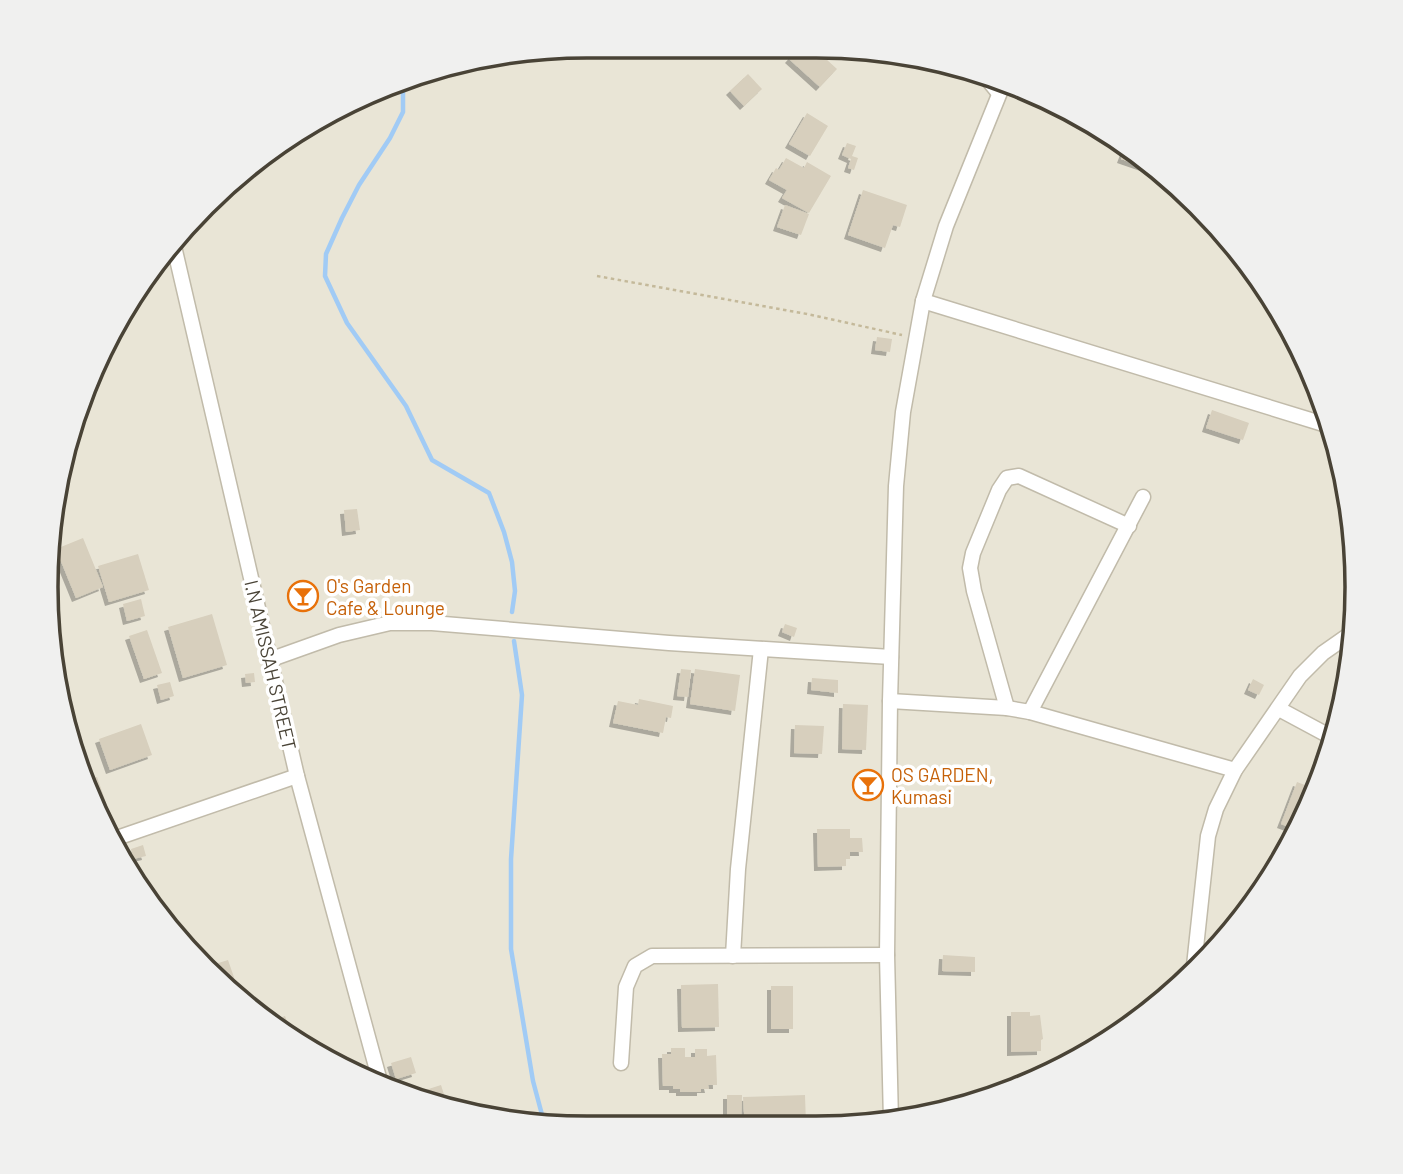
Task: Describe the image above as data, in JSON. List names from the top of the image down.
{
  "streets": {
    "street": ["I.N AMISSAH STREET"]
  },
  "places": {
    "bar": ["O's Garden Cafe & Lounge", "OS GARDEN, Kumasi"]
  }
}
